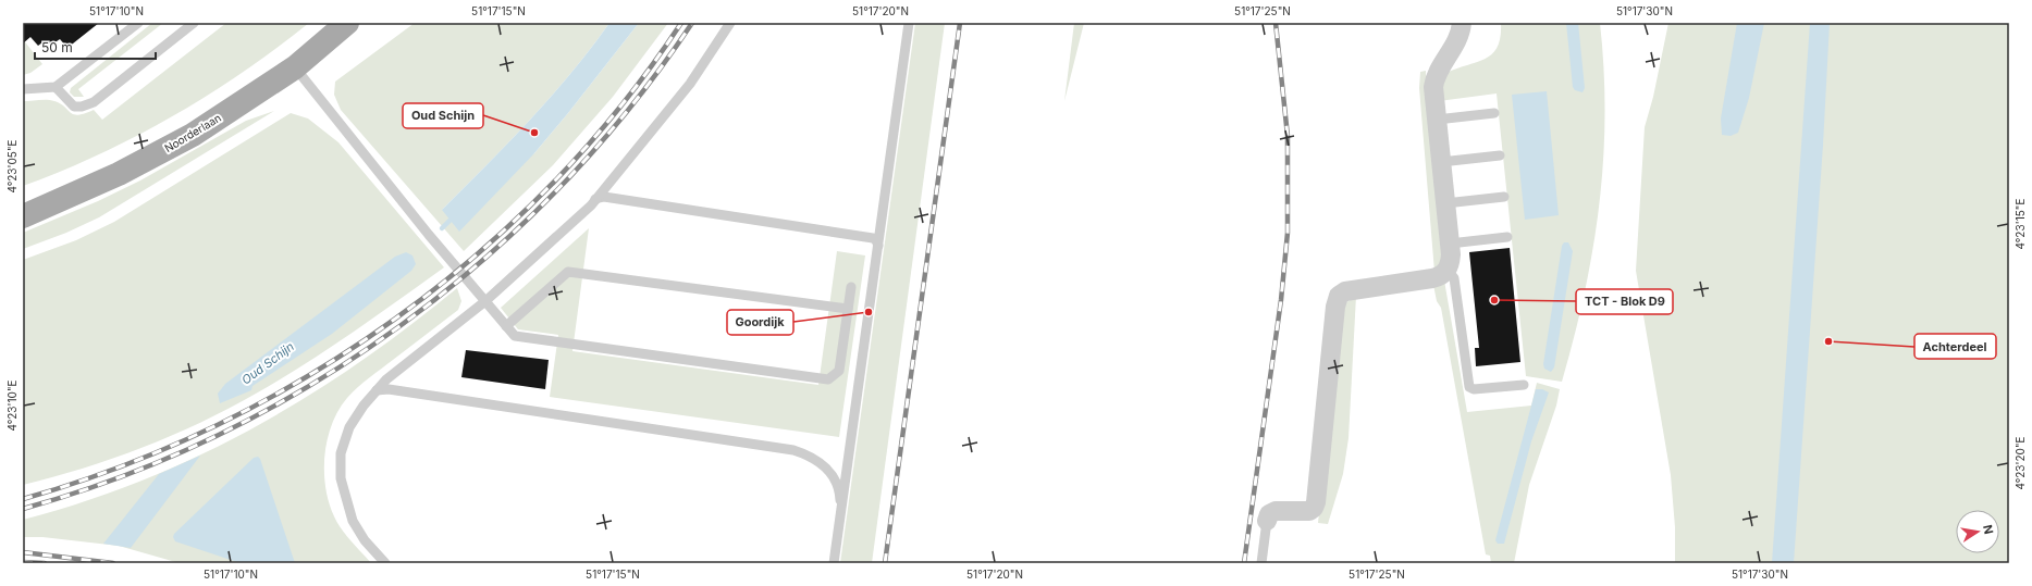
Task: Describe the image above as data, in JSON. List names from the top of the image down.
{
  "streets": {
    "main road": ["Noorderlaan"]
  },
  "water": ["Oud Schijn"],
  "places": [
    "Oud Schijn",
    "TCT - Blok D9",
    "Goordijk",
    "Achterdeel"
  ],
  "scale_bar": "50 m",
  "north": "right",
  "coordinates": [
    "51°17'10\"N",
    "51°17'15\"N",
    "51°17'20\"N",
    "51°17'25\"N",
    "51°17'30\"N",
    "4°23'05\"E",
    "4°23'15\"E",
    "4°23'10\"E",
    "4°23'20\"E"
  ]
}
